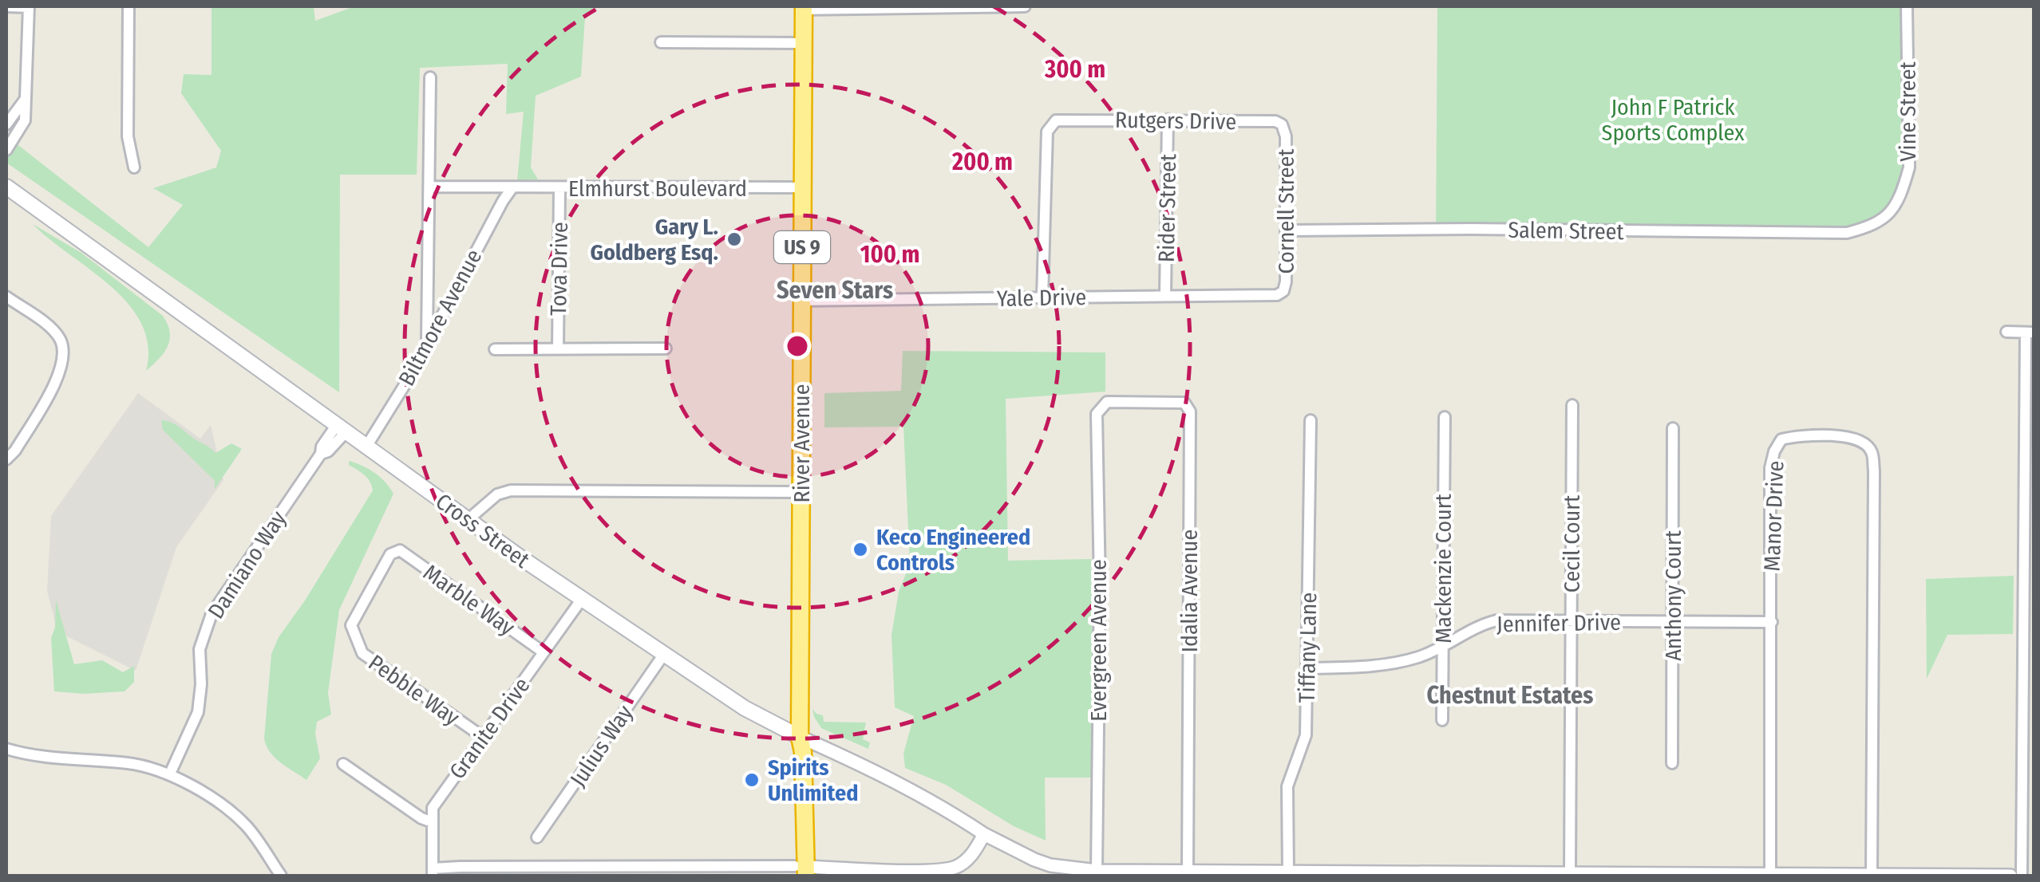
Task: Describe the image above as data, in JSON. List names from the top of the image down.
{
  "streets": {
    "highway": ["US 9", "River Avenue"],
    "main road": ["Cross Street"],
    "street": [
      "Vine Street",
      "Rutgers Drive",
      "Elmhurst Boulevard",
      "Rider Street",
      "Cornell Street",
      "Salem Street",
      "Tova Drive",
      "Yale Drive",
      "Biltmore Avenue",
      "Manor Drive",
      "Cecil Court",
      "Damiano Way",
      "Mackenzie Court",
      "Idalia Avenue",
      "Anthony Court",
      "Marble Way",
      "Jennifer Drive",
      "Evergreen Avenue",
      "Tiffany Lane",
      "Pebble Way",
      "Granite Drive",
      "Julius Way"
    ]
  },
  "crossings": [
    ["Vine Street", "Salem Street"],
    ["Rutgers Drive", "Rider Street"],
    ["Rutgers Drive", "Cornell Street"],
    ["Rutgers Drive", "Yale Drive"],
    ["Elmhurst Boulevard", "Tova Drive"],
    ["Elmhurst Boulevard", "Biltmore Avenue"],
    ["Elmhurst Boulevard", "River Avenue"],
    ["Rider Street", "Yale Drive"],
    ["Cornell Street", "Salem Street"],
    ["Cornell Street", "Yale Drive"],
    ["Yale Drive", "River Avenue"],
    ["Biltmore Avenue", "Cross Street"],
    ["River Avenue", "Cross Street"],
    ["Manor Drive", "Cross Street"],
    ["Manor Drive", "Jennifer Drive"],
    ["Cross Street", "Cecil Court"],
    ["Cross Street", "Damiano Way"],
    ["Cross Street", "Idalia Avenue"],
    ["Cross Street", "Evergreen Avenue"],
    ["Cross Street", "Tiffany Lane"],
    ["Cross Street", "Granite Drive"],
    ["Cross Street", "Julius Way"],
    ["Cecil Court", "Jennifer Drive"],
    ["Mackenzie Court", "Jennifer Drive"],
    ["Idalia Avenue", "Evergreen Avenue"],
    ["Anthony Court", "Jennifer Drive"],
    ["Marble Way", "Pebble Way"],
    ["Marble Way", "Granite Drive"],
    ["Jennifer Drive", "Tiffany Lane"],
    ["Pebble Way", "Granite Drive"]
  ],
  "districts": ["Seven Stars", "Chestnut Estates"],
  "parks": ["John F Patrick Sports Complex"],
  "places": ["Gary L. Goldberg Esq.", "Keco Engineered Controls", "Spirits Unlimited"],
  "rings": ["300 m", "200 m", "100 m"]
}
